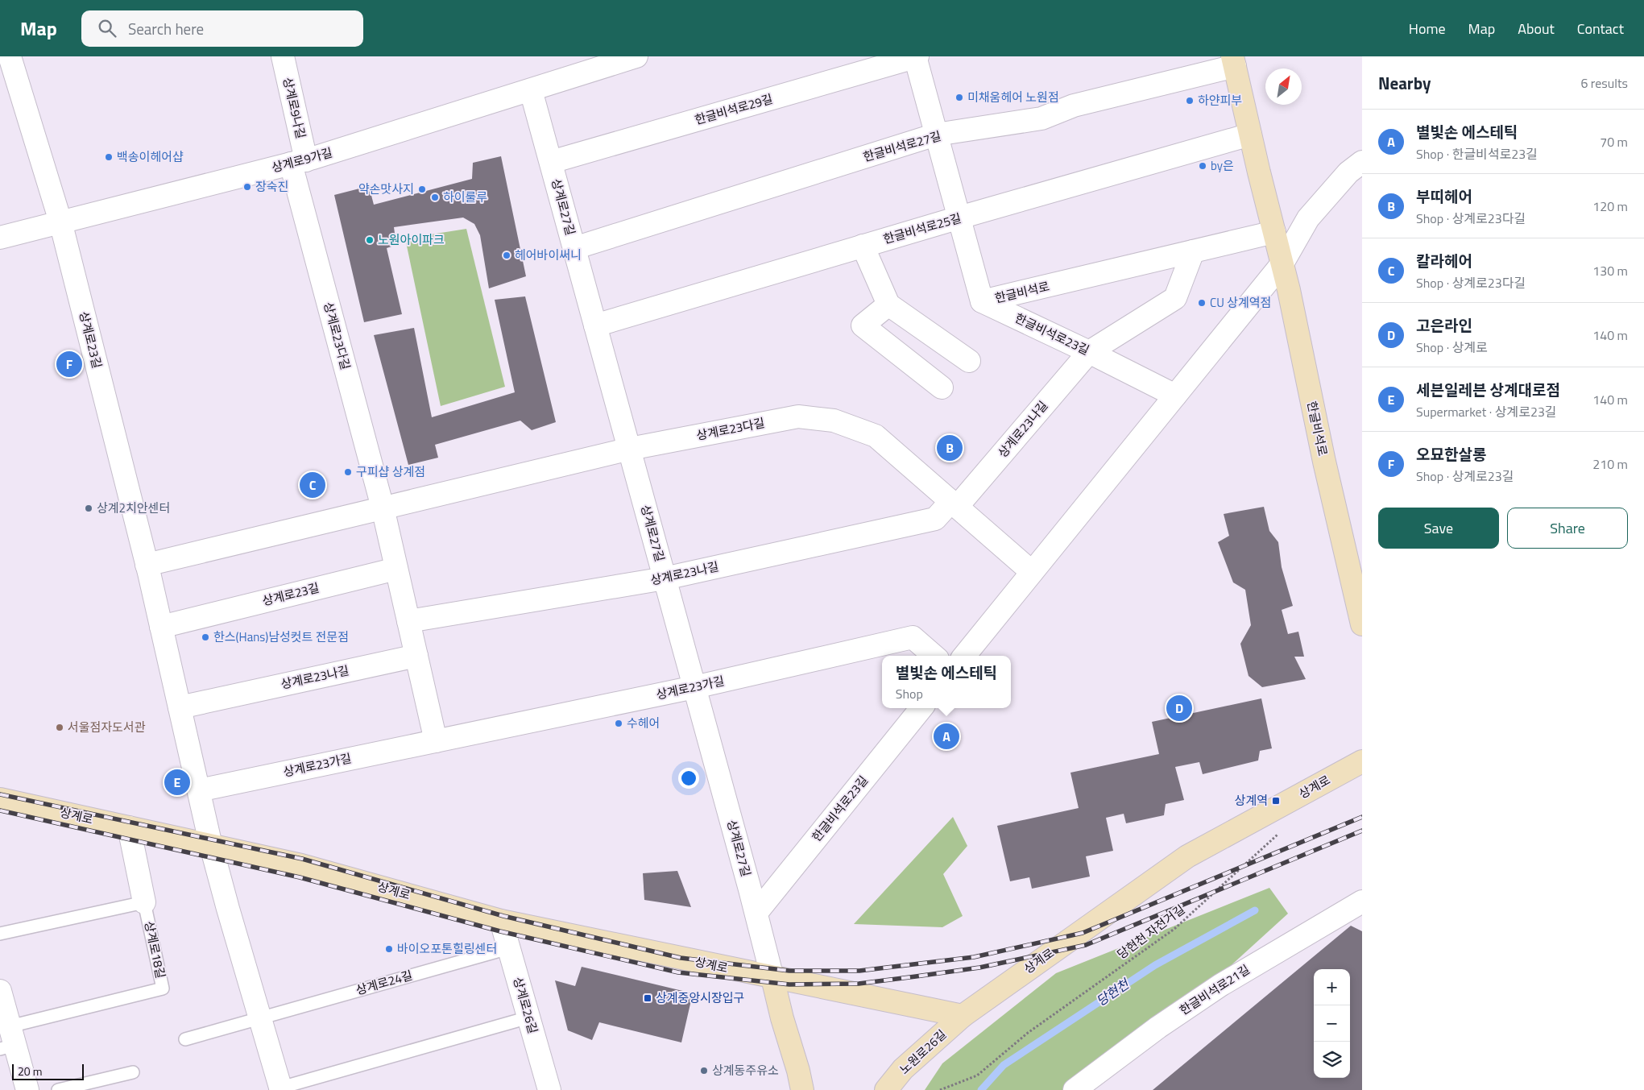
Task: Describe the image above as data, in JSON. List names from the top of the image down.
{
  "streets": {
    "main road": ["한글비석로", "상계로", "노원로26길"],
    "street": [
      "상계로9나길",
      "한글비석로29길",
      "한글비석로27길",
      "상계로9가길",
      "상계로27길",
      "한글비석로25길",
      "한글비석로23길",
      "상계로23다길",
      "상계로23길",
      "상계로23나길",
      "상계로23가길",
      "한글비석로21길",
      "상계로26길"
    ],
    "lane": ["상계로18길", "상계로24길"],
    "path": ["당현천 자전거길"]
  },
  "crossings": [
    ["상계로9나길", "상계로9가길"],
    ["상계로9나길", "상계로23다길"],
    ["한글비석로29길", "상계로27길"],
    ["한글비석로27길", "상계로27길"],
    ["한글비석로27길", "한글비석로"],
    ["상계로9가길", "상계로27길"],
    ["상계로9가길", "상계로23다길"],
    ["상계로9가길", "상계로23길"],
    ["상계로27길", "한글비석로25길"],
    ["상계로27길", "한글비석로23길"],
    ["상계로27길", "상계로23다길"],
    ["상계로27길", "상계로23나길"],
    ["상계로27길", "상계로23가길"],
    ["상계로27길", "상계로"],
    ["한글비석로25길", "한글비석로"],
    ["한글비석로", "한글비석로23길"],
    ["한글비석로", "상계로23나길"],
    ["한글비석로23길", "상계로23나길"],
    ["상계로23다길", "상계로23길"],
    ["상계로23다길", "상계로23나길"],
    ["상계로23길", "상계로23나길"],
    ["상계로23길", "상계로23가길"],
    ["상계로23길", "상계로"],
    ["상계로", "상계로26길"],
    ["상계로", "노원로26길"],
    ["상계로24길", "상계로26길"]
  ],
  "water": ["당현천"],
  "places": {
    "other": [
      "미채움헤어 노원점",
      "하얀피부",
      "백송이헤어샵",
      "by은",
      "장숙진",
      "약손맛사지",
      "하이룰루",
      "노원아이파크",
      "헤어바이써니",
      "CU 상계역점",
      "구피샵 상계점",
      "상계2치안센터",
      "한스(Hans)남성컷트 전문점",
      "수헤어",
      "서울점자도서관",
      "바이오포톤힐링센터",
      "상계동주유소"
    ],
    "transit": ["상계역", "상계중앙시장입구"]
  },
  "scale_bar": "20 m",
  "north": "top right",
  "page": {
    "header": "Map",
    "search": "Search here",
    "nav": [
      "Home",
      "Map",
      "About",
      "Contact"
    ],
    "heading": ["Nearby", "6 results"],
    "list": [
      {
        "mark": "A",
        "name": "별빛손 에스테틱",
        "note": "Shop · 한글비석로23길",
        "value": "70 m"
      },
      {
        "mark": "B",
        "name": "부띠헤어",
        "note": "Shop · 상계로23다길",
        "value": "120 m"
      },
      {
        "mark": "C",
        "name": "칼라헤어",
        "note": "Shop · 상계로23다길",
        "value": "130 m"
      },
      {
        "mark": "D",
        "name": "고은라인",
        "note": "Shop · 상계로",
        "value": "140 m"
      },
      {
        "mark": "E",
        "name": "세븐일레븐 상계대로점",
        "note": "Supermarket · 상계로23길",
        "value": "140 m"
      },
      {
        "mark": "F",
        "name": "오묘한살롱",
        "note": "Shop · 상계로23길",
        "value": "210 m"
      }
    ],
    "pins": [
      "F",
      "B",
      "C",
      "D",
      "A",
      "E"
    ],
    "buttons": ["Save", "Share"],
    "popup": ["별빛손 에스테틱", "Shop"],
    "map_buttons": ["+", "−"],
    "scale": "20 m"
  }
}
